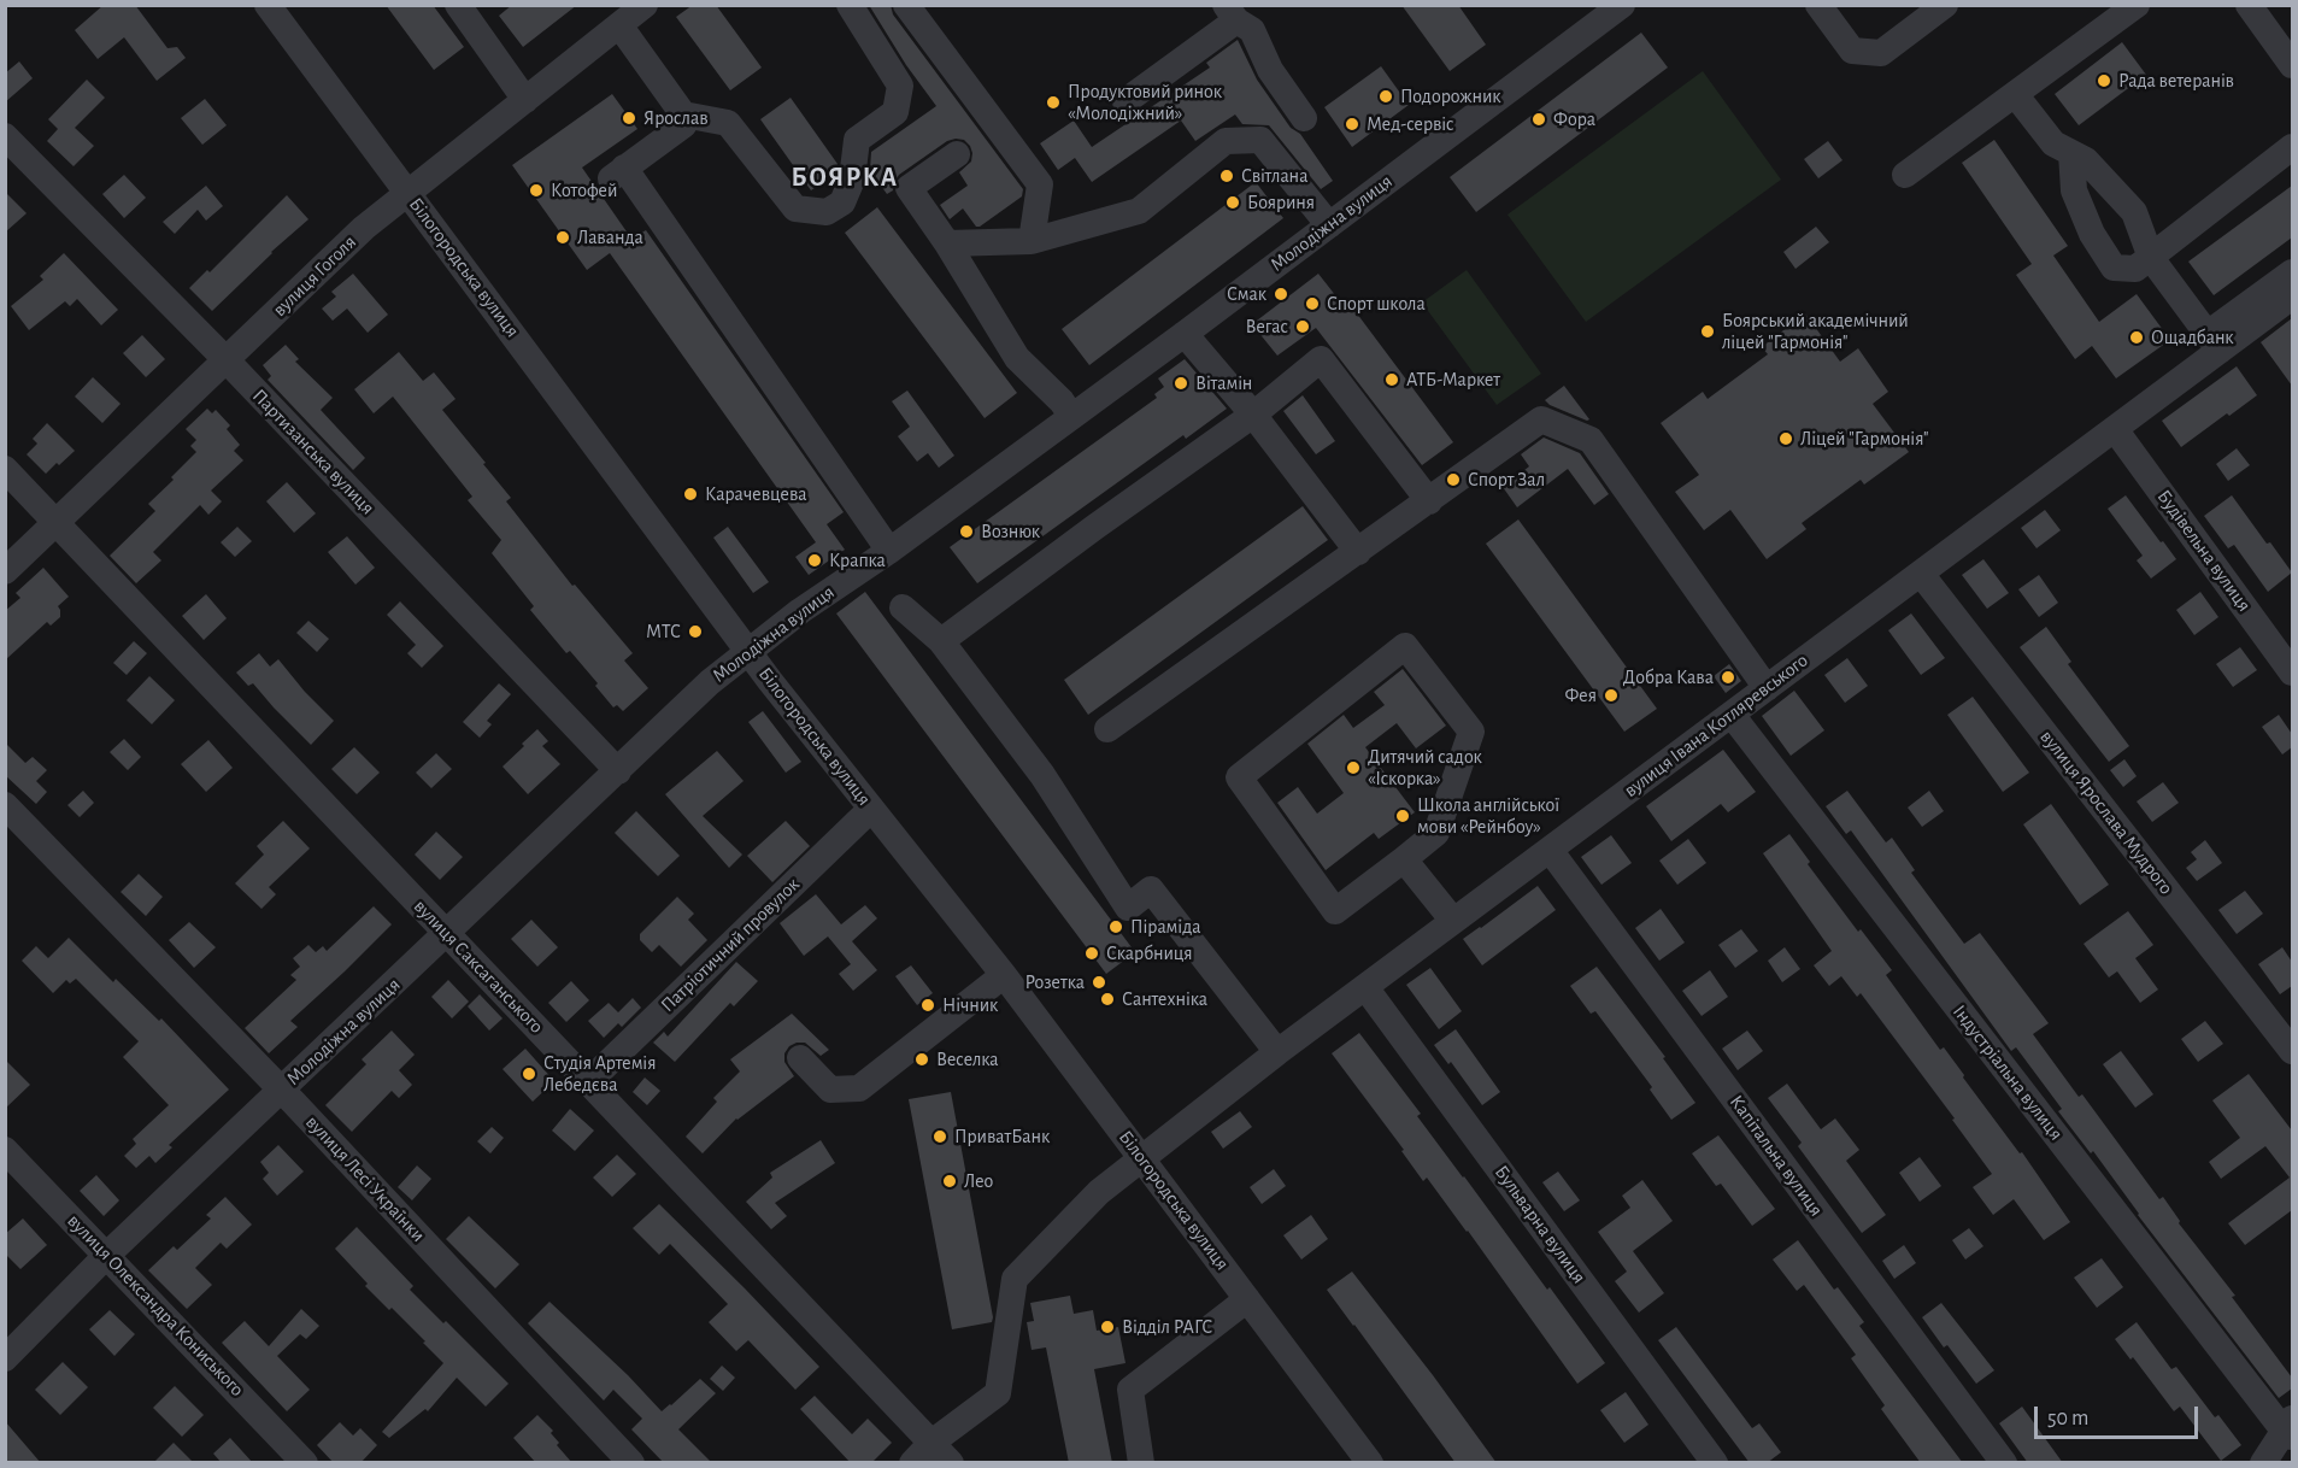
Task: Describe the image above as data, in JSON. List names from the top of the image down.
{
  "streets": {
    "street": [
      "Молодіжна вулиця",
      "Білогородська вулиця",
      "вулиця Гоголя",
      "Партизанська вулиця",
      "Будівельна вулиця",
      "вулиця Івана Котляревського",
      "вулиця Ярослава Мудрого",
      "Патріотичний провулок",
      "вулиця Саксаганського",
      "Індустріальна вулиця",
      "Капітальна вулиця",
      "вулиця Лесі Українки",
      "Бульварна вулиця",
      "вулиця Олександра Кониського"
    ]
  },
  "crossings": [
    ["Молодіжна вулиця", "Білогородська вулиця"],
    ["Молодіжна вулиця", "Партизанська вулиця"],
    ["Молодіжна вулиця", "вулиця Саксаганського"],
    ["Молодіжна вулиця", "вулиця Лесі Українки"],
    ["Молодіжна вулиця", "вулиця Олександра Кониського"],
    ["Білогородська вулиця", "вулиця Гоголя"],
    ["Білогородська вулиця", "вулиця Івана Котляревського"],
    ["Білогородська вулиця", "Патріотичний провулок"],
    ["вулиця Гоголя", "Партизанська вулиця"],
    ["вулиця Гоголя", "вулиця Саксаганського"],
    ["Будівельна вулиця", "вулиця Івана Котляревського"],
    ["вулиця Івана Котляревського", "вулиця Ярослава Мудрого"],
    ["вулиця Івана Котляревського", "вулиця Саксаганського"],
    ["вулиця Івана Котляревського", "Індустріальна вулиця"],
    ["вулиця Івана Котляревського", "Капітальна вулиця"],
    ["вулиця Івана Котляревського", "Бульварна вулиця"],
    ["Патріотичний провулок", "вулиця Саксаганського"]
  ],
  "districts": ["БОЯРКА"],
  "places": [
    "Рада ветеранів",
    "Подорожник",
    "Продуктовий ринок «Молодіжний»",
    "Ярослав",
    "Фора",
    "Мед-сервіс",
    "Світлана",
    "Котофей",
    "Бояриня",
    "Лаванда",
    "Смак",
    "Спорт школа",
    "Вегас",
    "Боярський академічний ліцей \"Гармонія\"",
    "Ощадбанк",
    "АТБ-Маркет",
    "Вітамін",
    "Ліцей \"Гармонія\"",
    "Спорт Зал",
    "Карачевцева",
    "Вознюк",
    "Крапка",
    "МТС",
    "Добра Кава",
    "Фея",
    "Дитячий садок «Іскорка»",
    "Школа англійської мови «Рейнбоу»",
    "Піраміда",
    "Скарбниця",
    "Розетка",
    "Сантехніка",
    "Нічник",
    "Веселка",
    "Студія Артемія Лебедєва",
    "ПриватБанк",
    "Лео",
    "Відділ РАГС"
  ],
  "scale_bar": "50 m"
}
